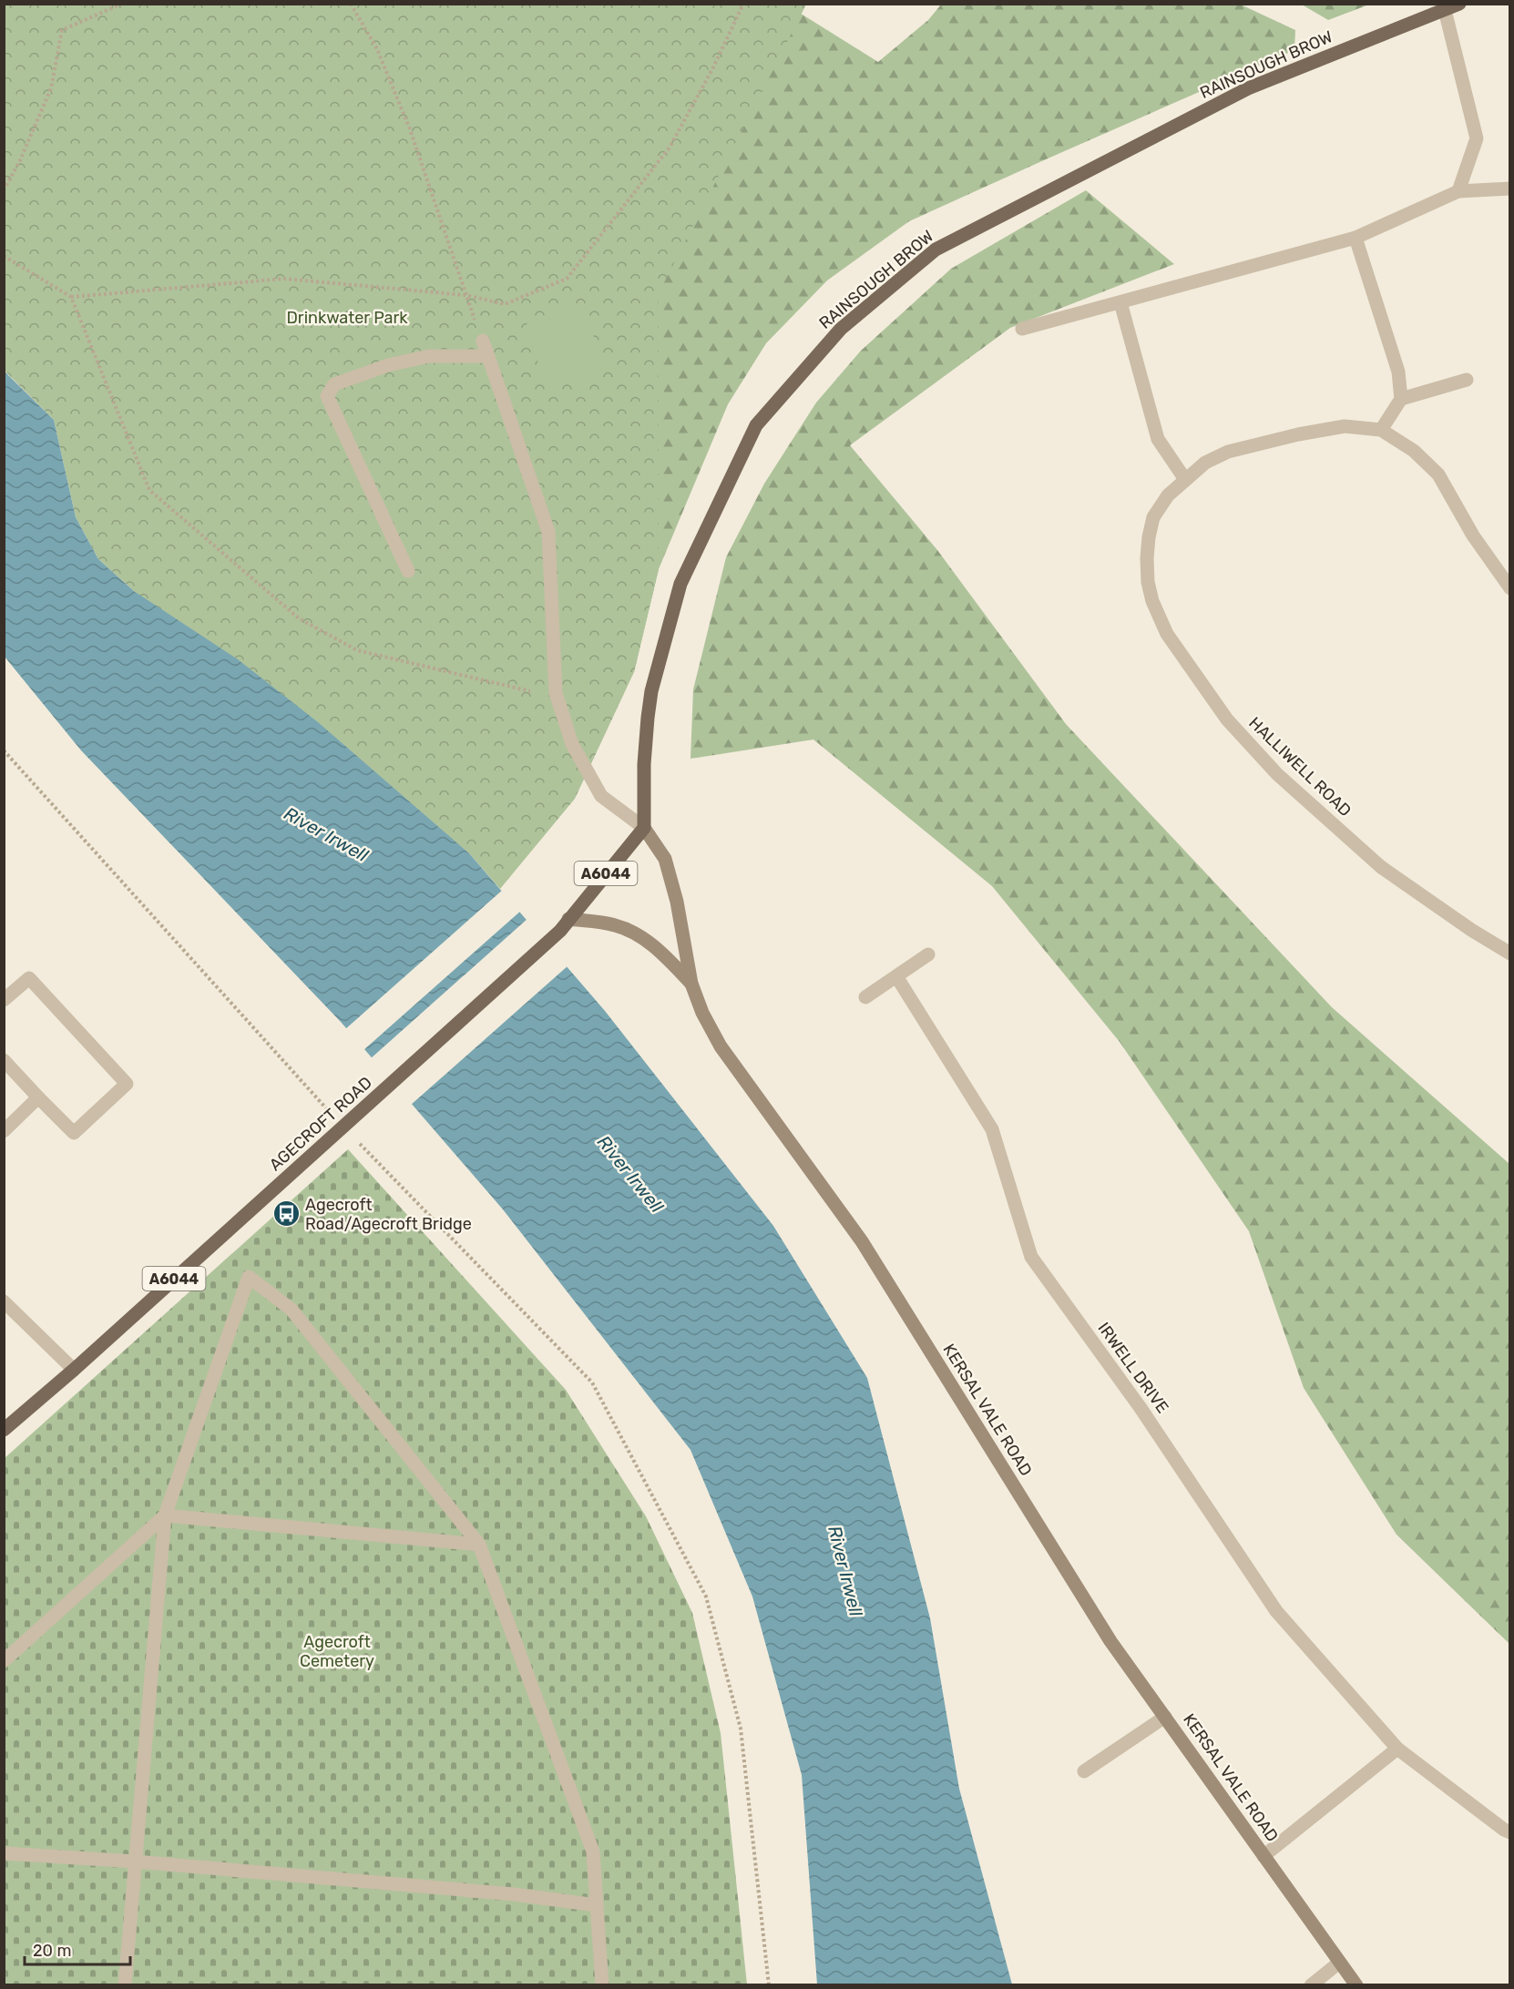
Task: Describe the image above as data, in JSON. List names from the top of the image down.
{
  "streets": {
    "main road": ["RAINSOUGH BROW", "A6044", "AGECROFT ROAD"],
    "street": ["HALLIWELL ROAD", "IRWELL DRIVE", "KERSAL VALE ROAD"]
  },
  "crossings": [
    ["RAINSOUGH BROW", "AGECROFT ROAD"],
    ["RAINSOUGH BROW", "KERSAL VALE ROAD"],
    ["AGECROFT ROAD", "KERSAL VALE ROAD"]
  ],
  "water": ["River Irwell"],
  "parks": ["Drinkwater Park", "Agecroft Cemetery"],
  "places": {
    "bus stop": ["Agecroft Road/Agecroft Bridge"]
  },
  "scale_bar": "20 m"
}
